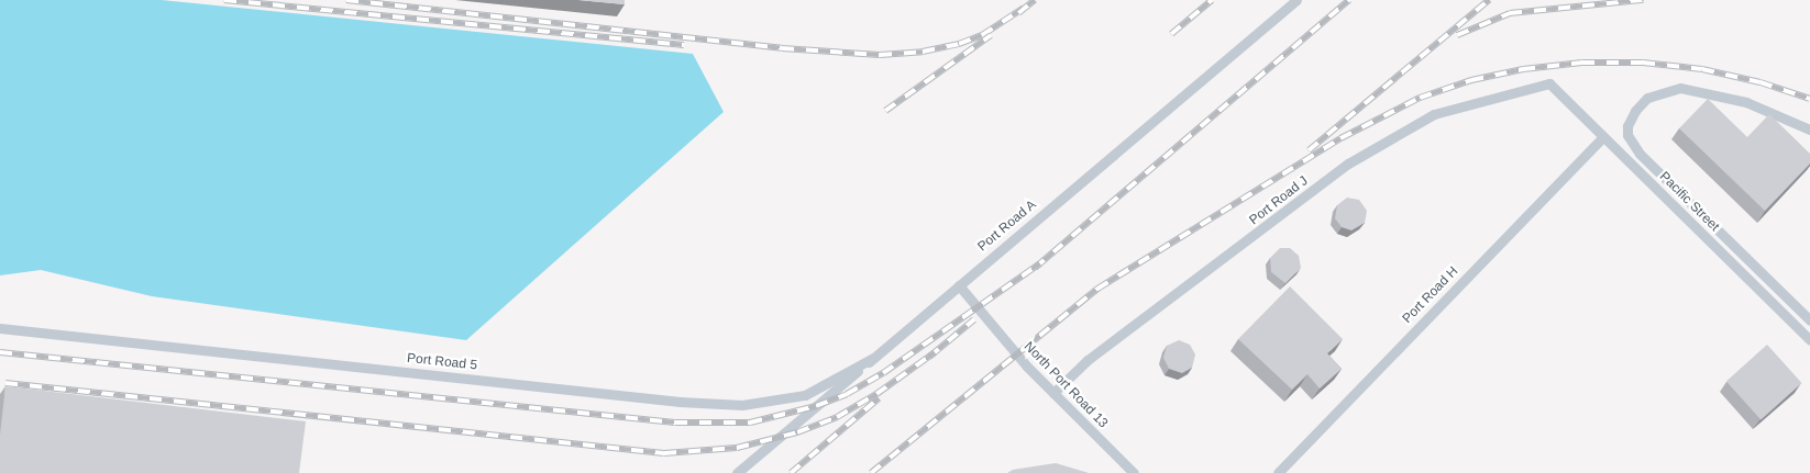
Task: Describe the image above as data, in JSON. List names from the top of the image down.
{
  "streets": {
    "lane": [
      "Port Road J",
      "Pacific Street",
      "Port Road A",
      "Port Road H",
      "Port Road 5",
      "North Port Road 13"
    ]
  },
  "crossings": [
    ["Port Road J", "Pacific Street"],
    ["Port Road J", "North Port Road 13"],
    ["Pacific Street", "Port Road H"],
    ["Port Road A", "Port Road 5"],
    ["Port Road A", "North Port Road 13"]
  ]
}
